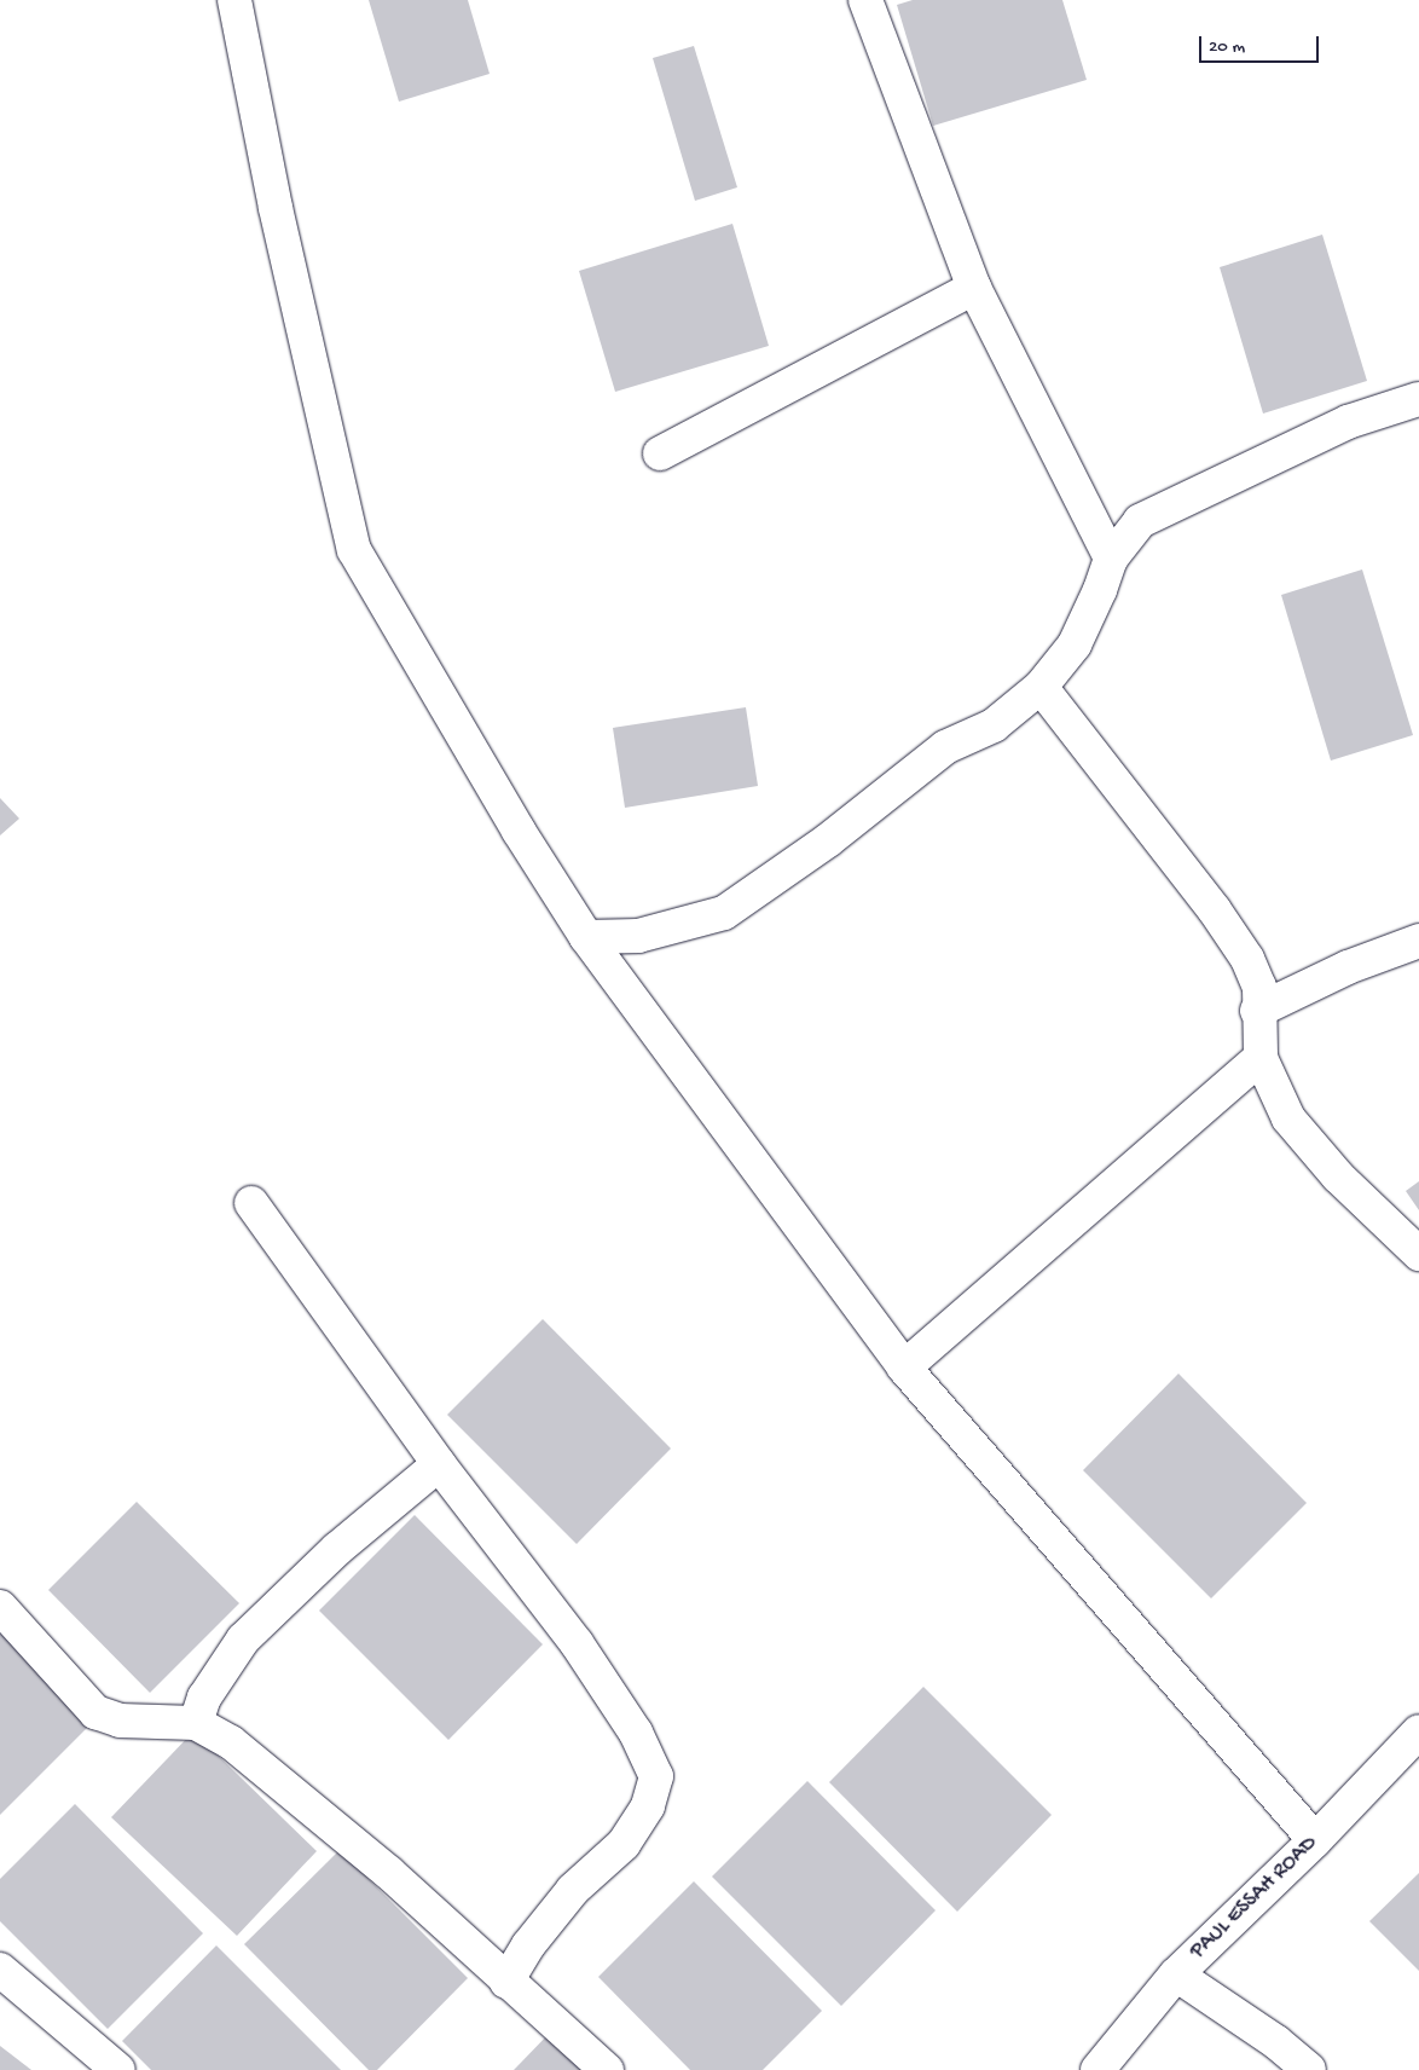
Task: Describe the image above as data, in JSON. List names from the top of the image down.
{
  "streets": {
    "street": ["PAUL ESSAH ROAD"]
  },
  "scale_bar": "20 m"
}
